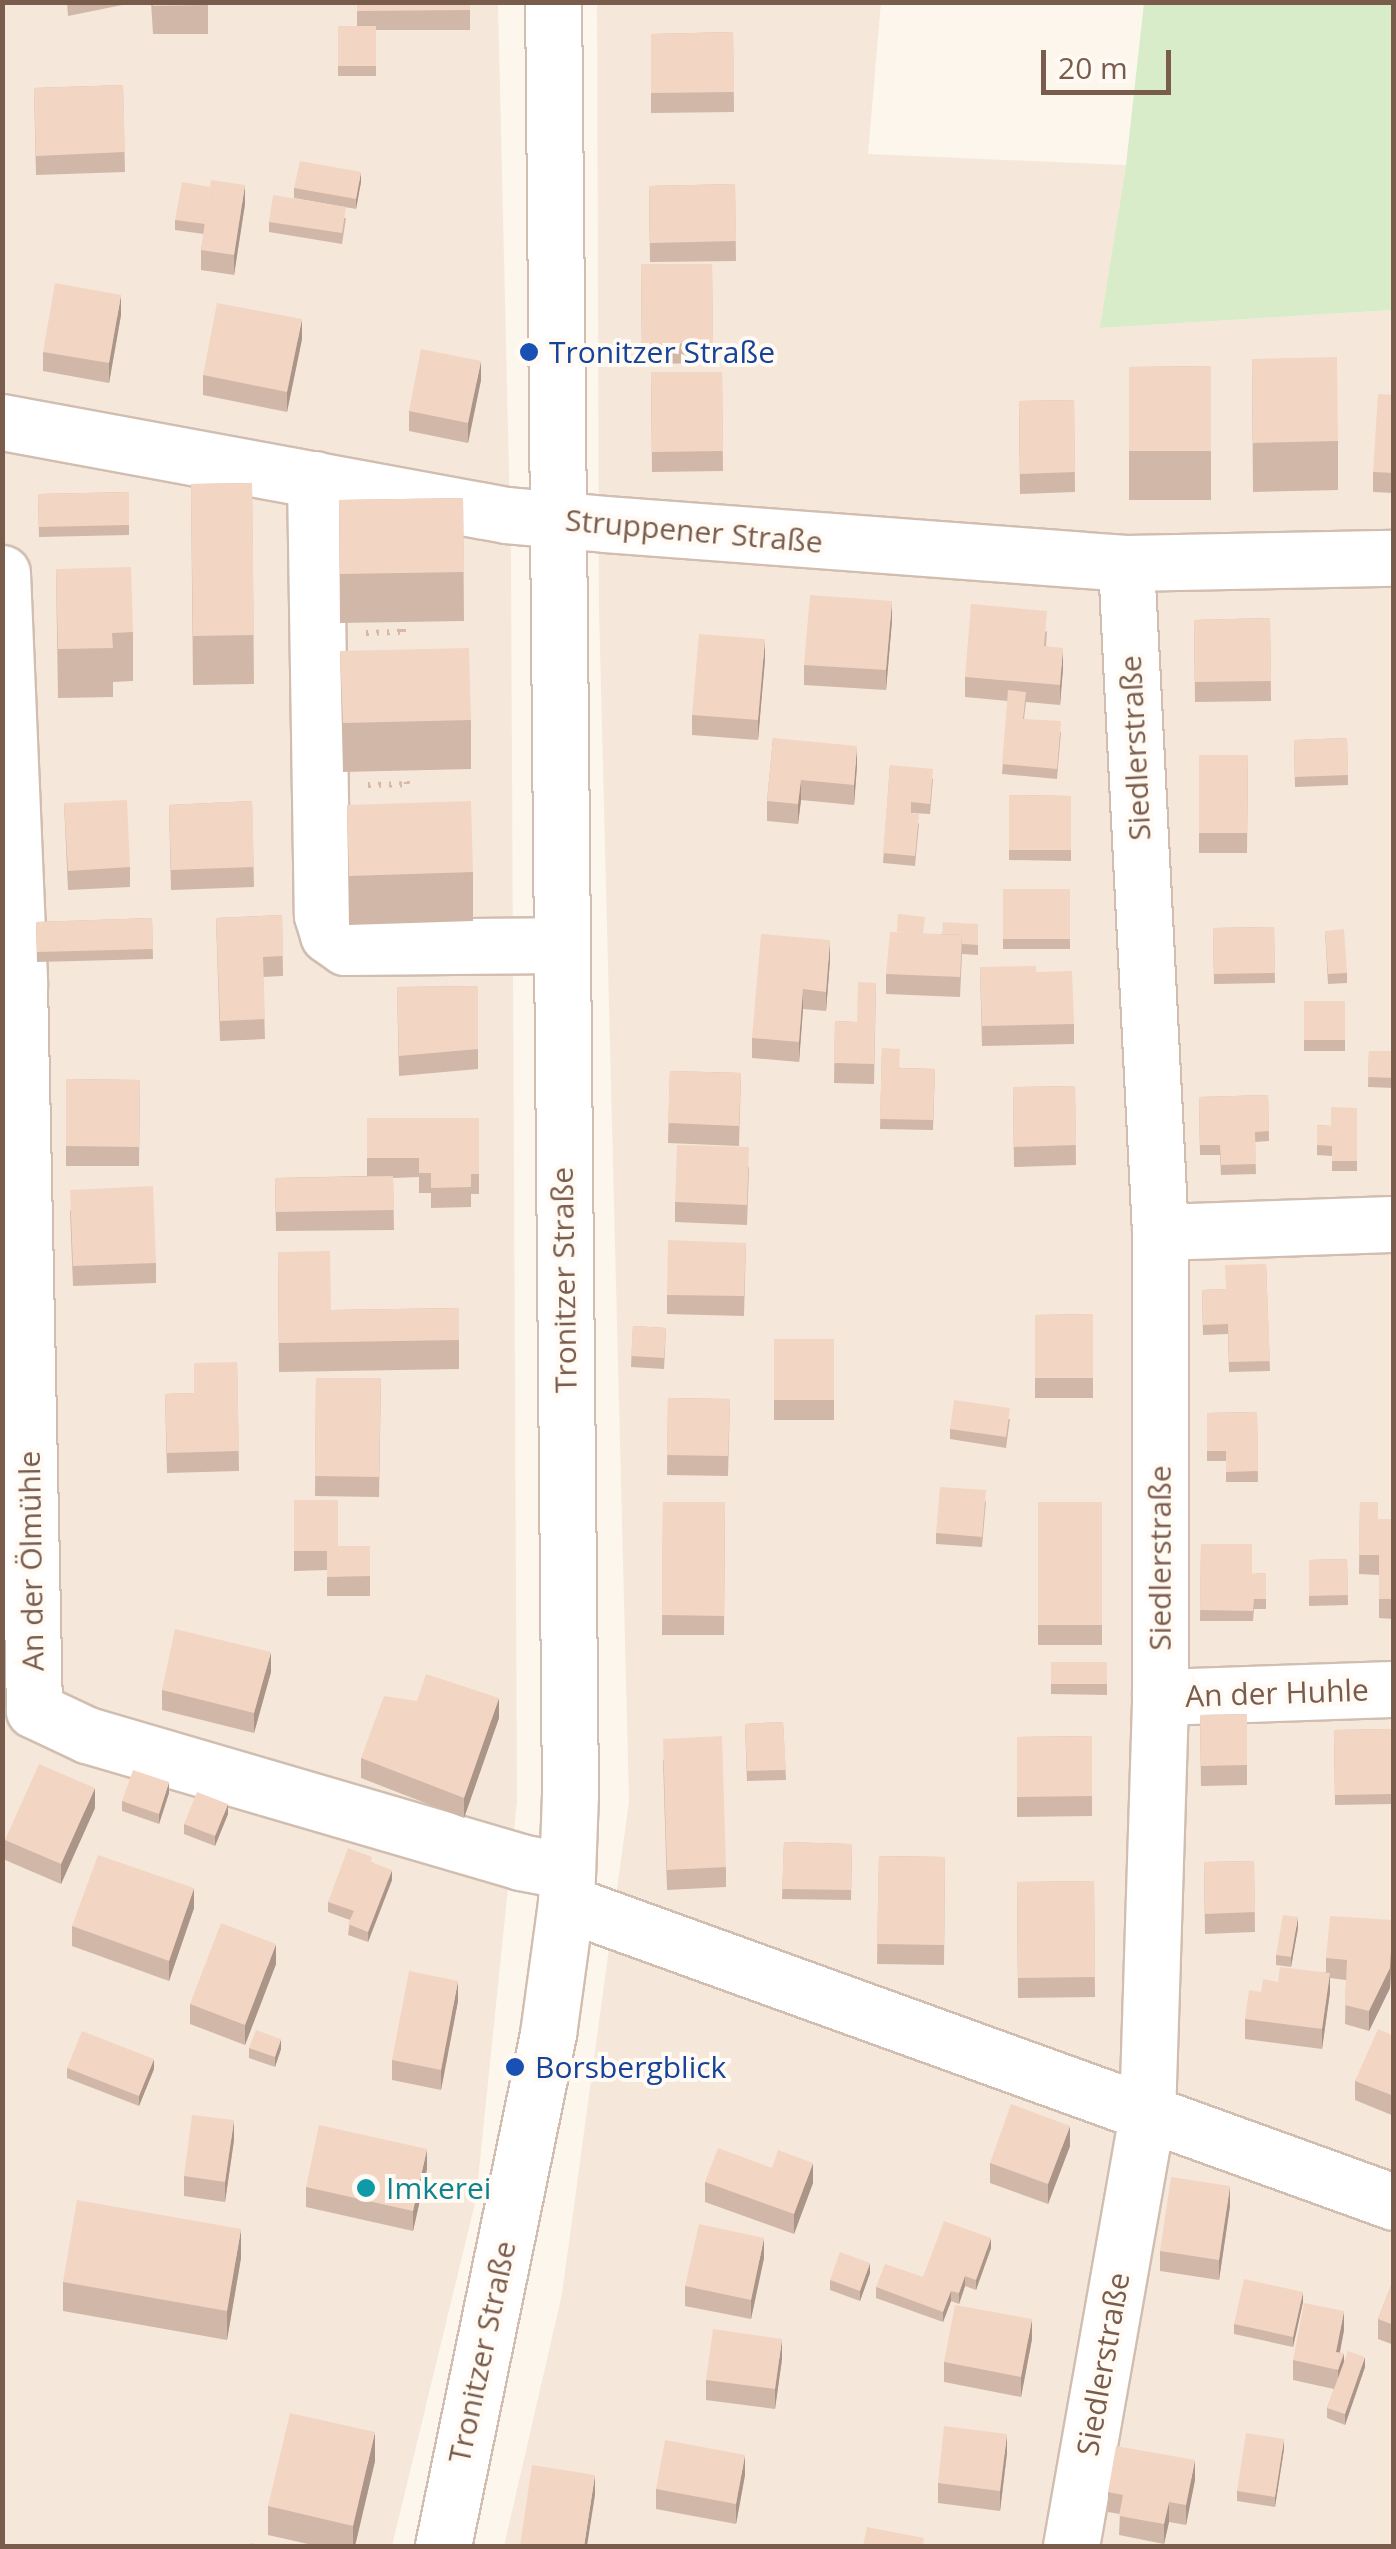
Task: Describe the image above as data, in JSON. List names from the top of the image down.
{
  "streets": {
    "street": [
      "Struppener Straße",
      "Siedlerstraße",
      "Tronitzer Straße",
      "An der Ölmühle",
      "An der Huhle"
    ]
  },
  "crossings": [
    ["Struppener Straße", "Siedlerstraße"],
    ["Struppener Straße", "Tronitzer Straße"],
    ["Siedlerstraße", "An der Huhle"],
    ["Tronitzer Straße", "An der Ölmühle"]
  ],
  "places": ["Tronitzer Straße", "Borsbergblick", "Imkerei"],
  "scale_bar": "20 m"
}
